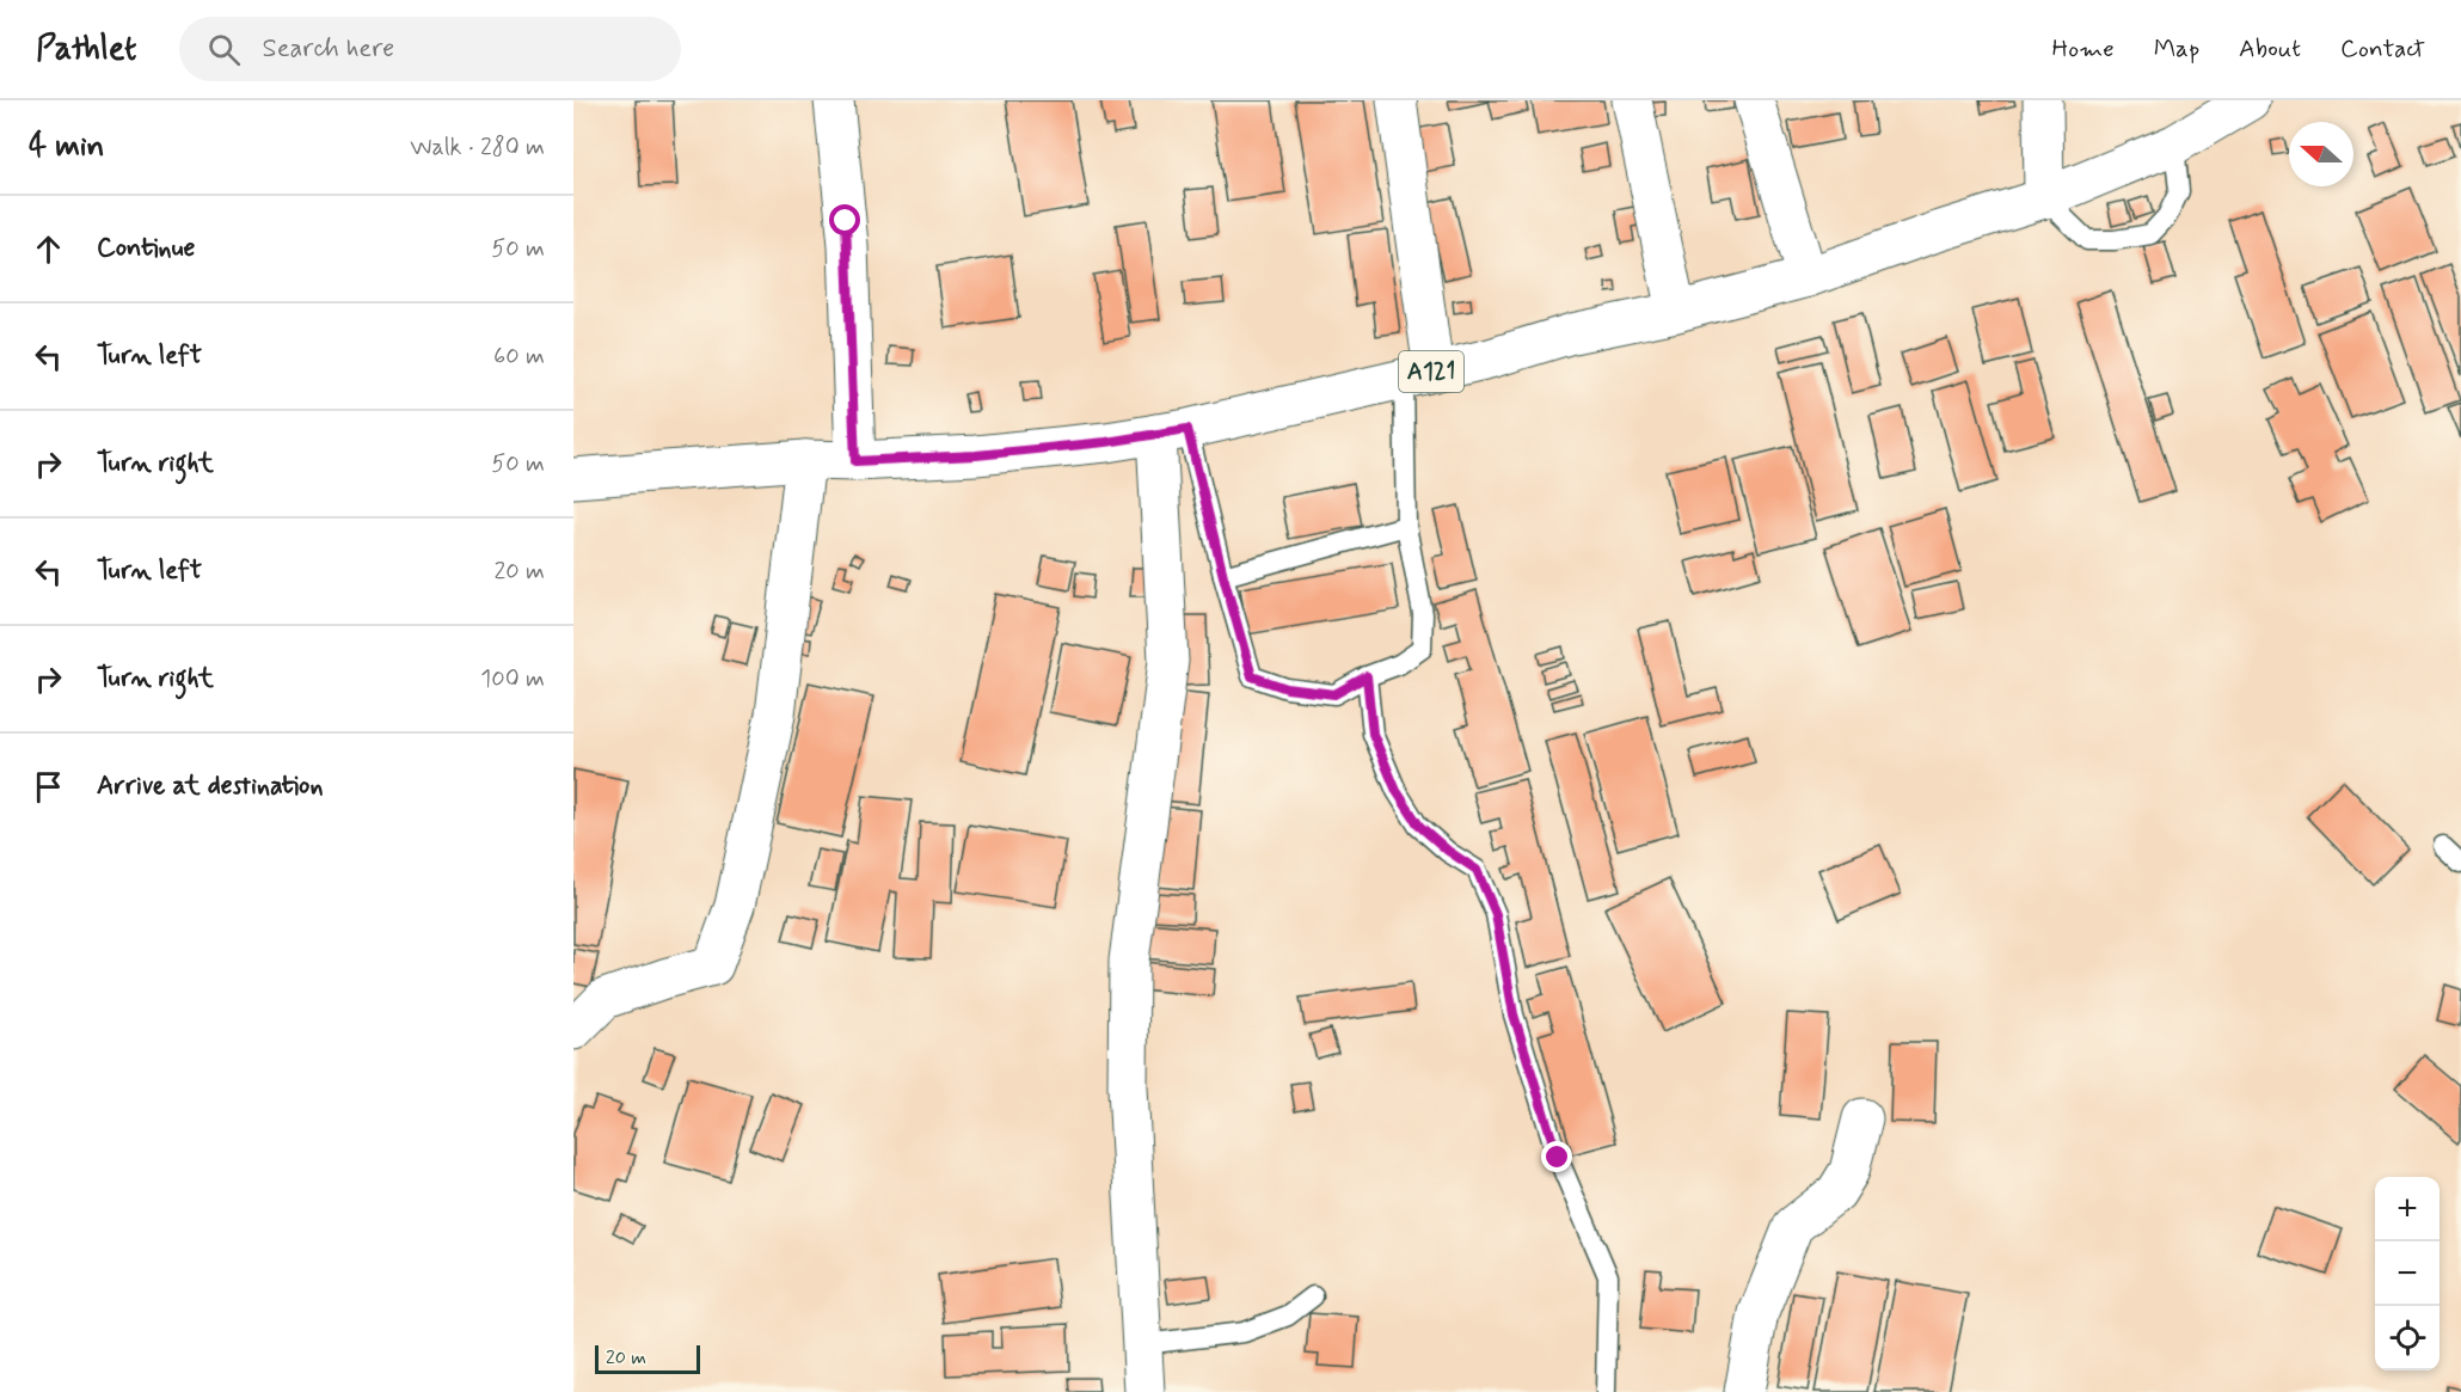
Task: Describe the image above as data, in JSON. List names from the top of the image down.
{
  "streets": {
    "street": ["A121"]
  },
  "scale_bar": "20 m",
  "north": "left",
  "page": {
    "header": "Pathlet",
    "search": "Search here",
    "nav": [
      "Home",
      "Map",
      "About",
      "Contact"
    ],
    "heading": ["4 min", "Walk · 280 m"],
    "list": [
      ["Continue", "50 m"],
      ["Turn left", "60 m"],
      ["Turn right", "50 m"],
      ["Turn left", "20 m"],
      ["Turn right", "100 m"],
      "Arrive at destination"
    ],
    "map_buttons": ["+", "−"],
    "scale": "20 m"
  }
}
